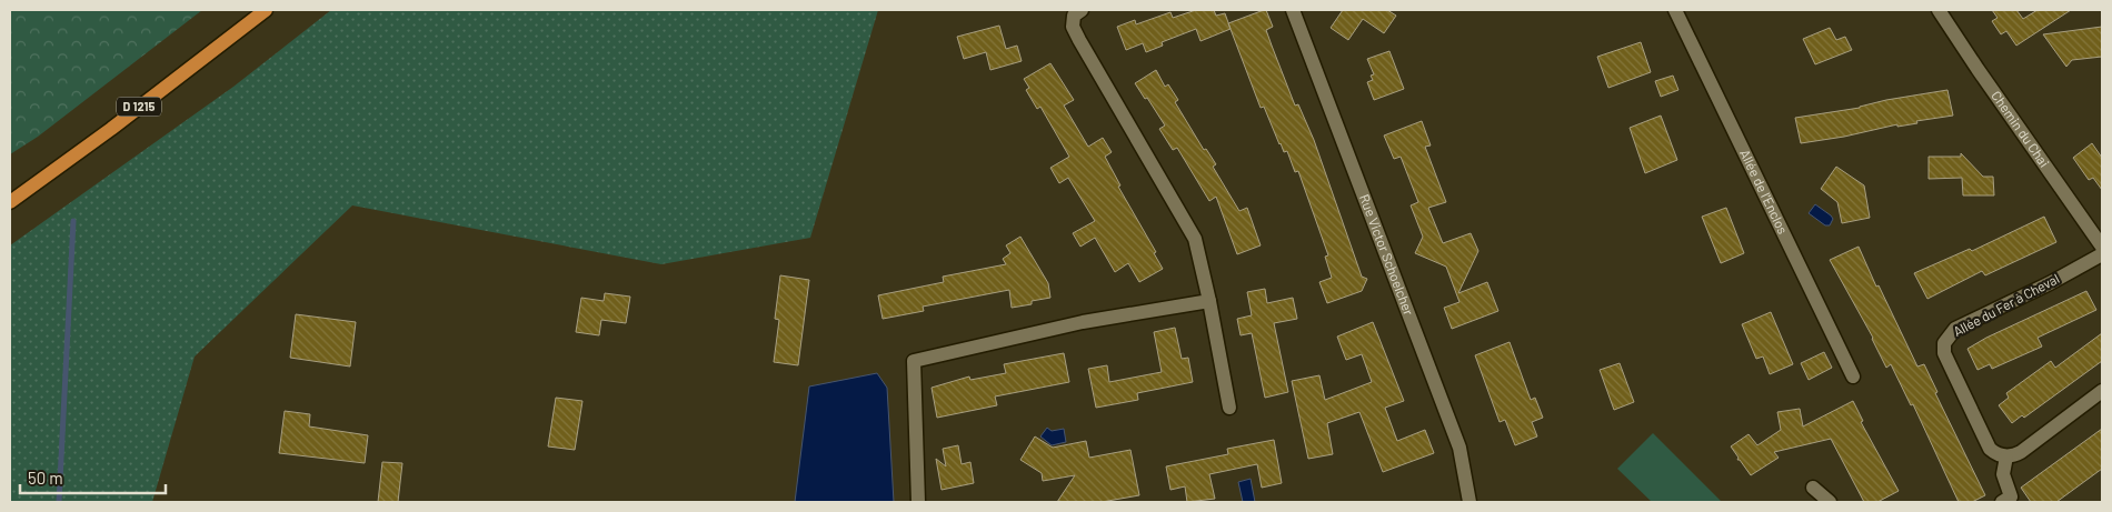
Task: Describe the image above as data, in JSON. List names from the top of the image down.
{
  "streets": {
    "main road": ["D 1215"],
    "street": [
      "Chemin du Chai",
      "Allée de l'Enclos",
      "Rue Victor Schoelcher",
      "Allée du Fer à Cheval"
    ]
  },
  "scale_bar": "50 m"
}
